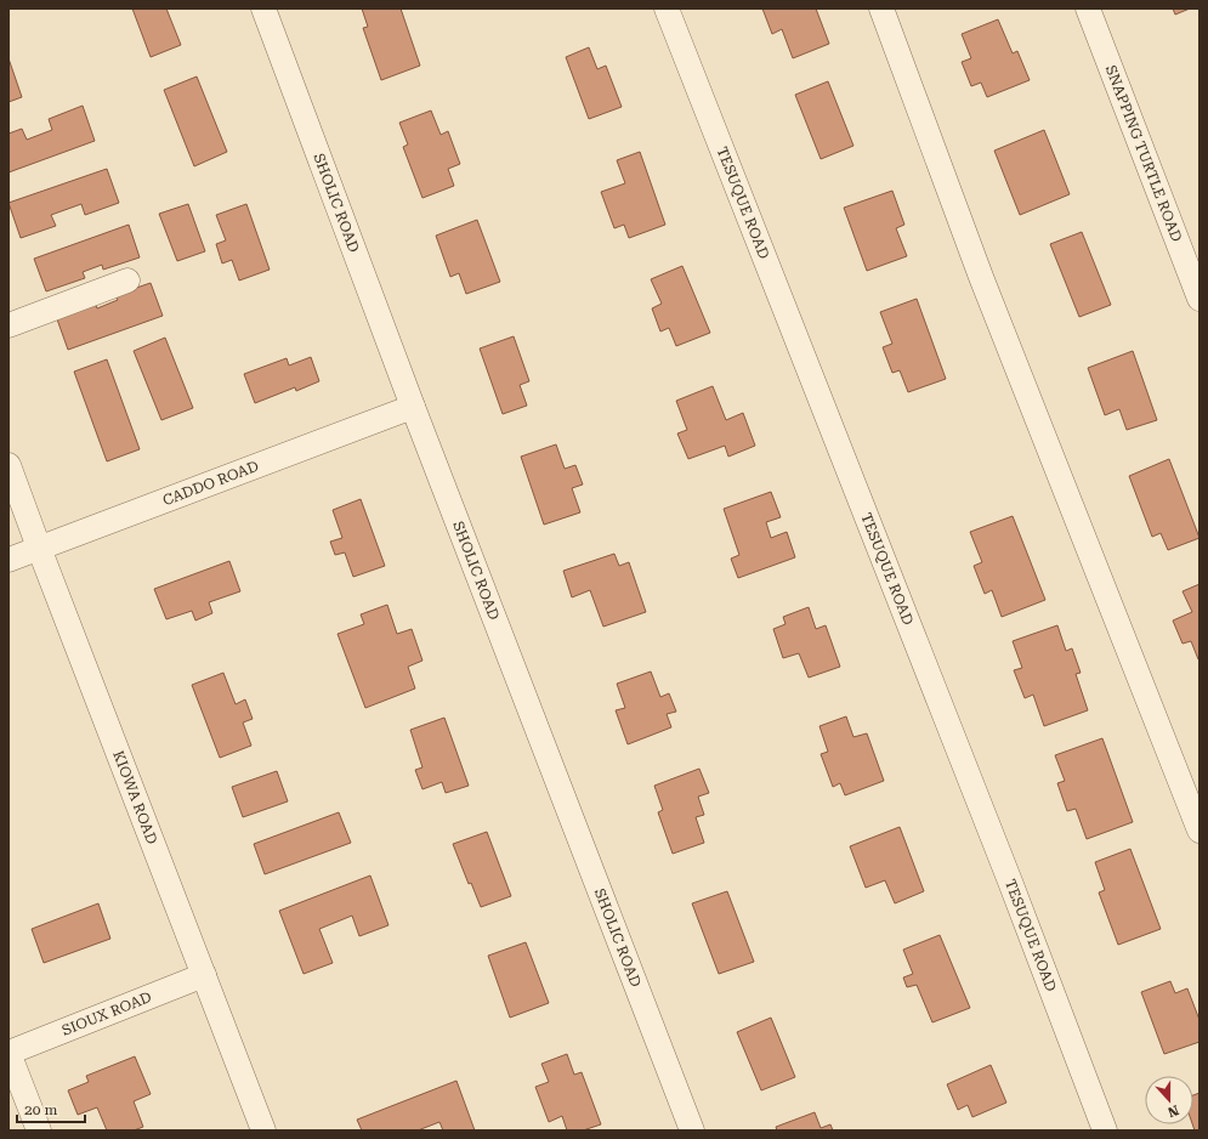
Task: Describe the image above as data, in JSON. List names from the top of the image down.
{
  "streets": {
    "street": [
      "SNAPPING TURTLE ROAD",
      "SHOLIC ROAD",
      "TESUQUE ROAD",
      "CADDO ROAD",
      "KIOWA ROAD",
      "SIOUX ROAD"
    ]
  },
  "crossings": [
    ["SHOLIC ROAD", "CADDO ROAD"],
    ["CADDO ROAD", "KIOWA ROAD"],
    ["KIOWA ROAD", "SIOUX ROAD"]
  ],
  "scale_bar": "20 m",
  "north": "bottom"
}
